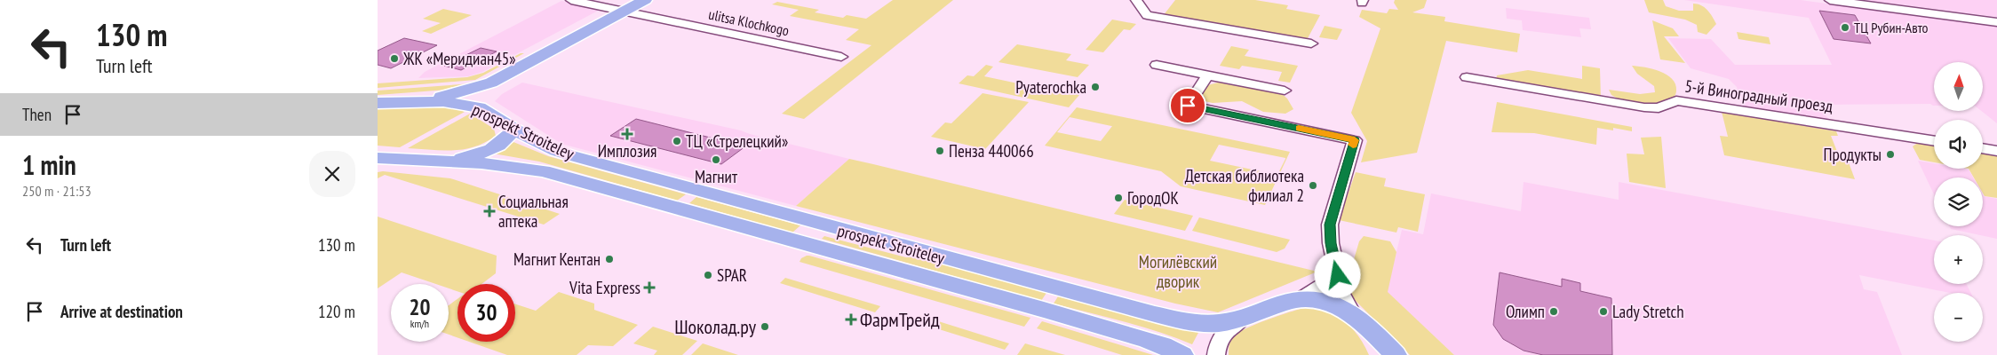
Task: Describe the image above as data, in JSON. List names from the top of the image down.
{
  "streets": {
    "main road": ["prospekt Stroiteley"],
    "street": ["ulitsa Klochkogo", "5-й Виноградный проезд"]
  },
  "parks": ["Могилёвский дворик"],
  "places": {
    "other": [
      "ТЦ Рубин-Авто",
      "ЖК «Меридиан45»",
      "Pyaterochka",
      "ТЦ «Стрелецкий»",
      "Пенза 440066",
      "Продукты",
      "Магнит",
      "Детская библиотека филиал 2",
      "ГородОК",
      "Магнит Кентан",
      "SPAR",
      "Олимп",
      "Lady Stretch",
      "Шоколад.ру"
    ],
    "health": [
      "Имплозия",
      "Социальная аптека",
      "Vita Express",
      "ФармТрейд"
    ]
  },
  "north": "top",
  "page": {
    "turn": ["130 m", "Turn left"],
    "map_buttons": ["+", "−"],
    "then": "Then",
    "heading": ["1 min", "250 m · 21:53"],
    "list": [
      {
        "name": "Turn left",
        "value": "130 m"
      },
      {
        "name": "Arrive at destination",
        "value": "120 m"
      }
    ],
    "speed": "20 km/h",
    "limit": "30"
  }
}
